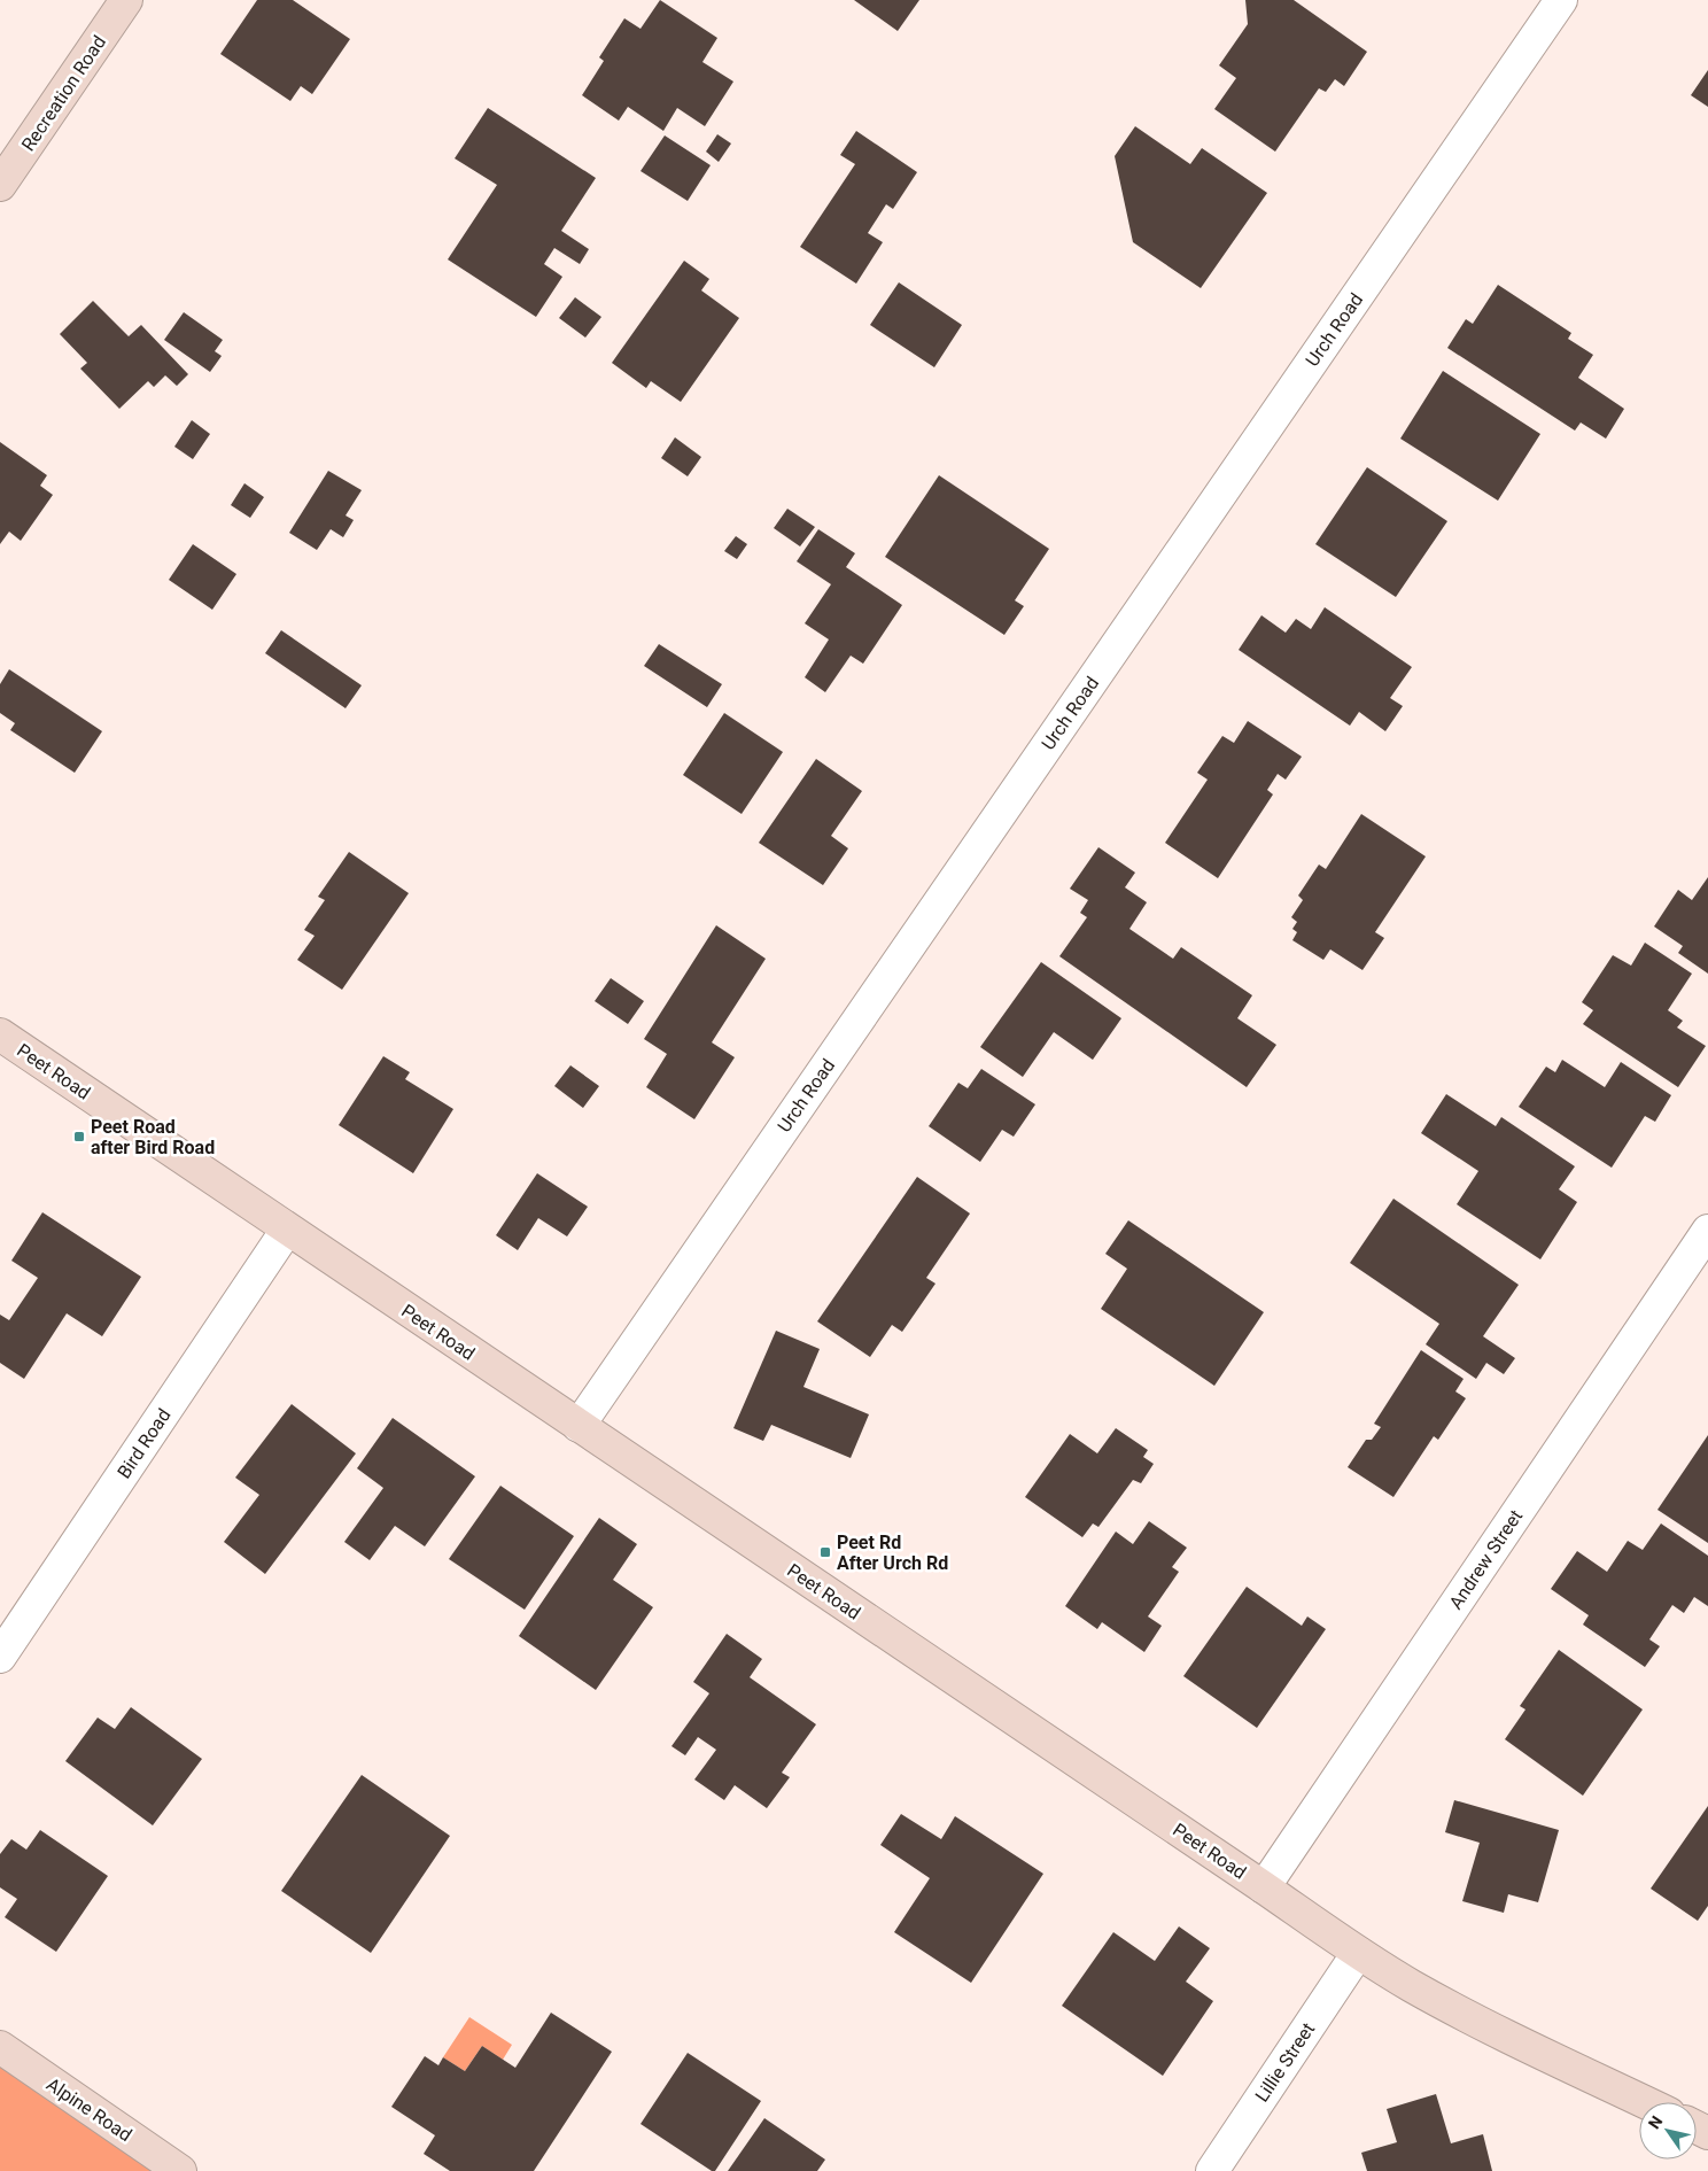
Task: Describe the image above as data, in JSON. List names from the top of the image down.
{
  "streets": {
    "street": [
      "Recreation Road",
      "Urch Road",
      "Peet Road",
      "Bird Road",
      "Andrew Street",
      "Lillie Street",
      "Alpine Road"
    ]
  },
  "crossings": [
    ["Urch Road", "Peet Road"],
    ["Peet Road", "Bird Road"],
    ["Peet Road", "Andrew Street"],
    ["Peet Road", "Lillie Street"]
  ],
  "places": {
    "transit": ["Peet Road after Bird Road", "Peet Rd After Urch Rd"]
  },
  "north": "top left"
}
